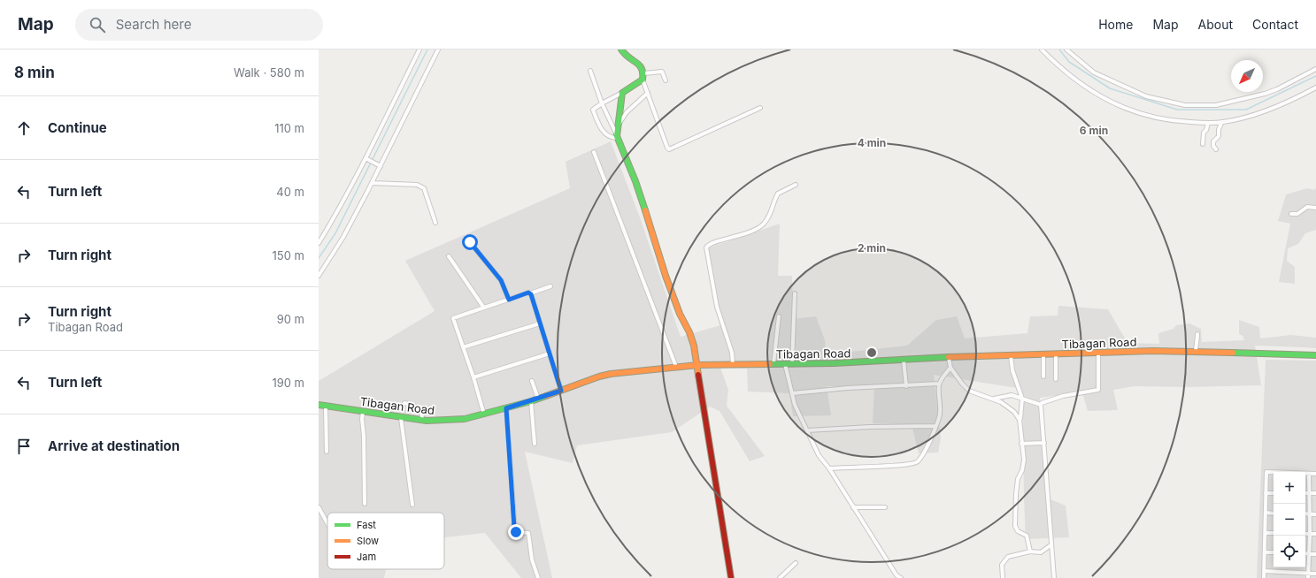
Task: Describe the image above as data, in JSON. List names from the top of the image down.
{
  "streets": {
    "main road": ["Tibagan Road"]
  },
  "legend": ["Fast", "Slow", "Jam"],
  "north": "bottom left",
  "page": {
    "header": "Map",
    "search": "Search here",
    "nav": [
      "Home",
      "Map",
      "About",
      "Contact"
    ],
    "heading": ["8 min", "Walk · 580 m"],
    "list": [
      ["Continue", "110 m"],
      ["Turn left", "40 m"],
      ["Turn right", "150 m"],
      ["Turn right", "Tibagan Road", "90 m"],
      ["Turn left", "190 m"],
      "Arrive at destination"
    ],
    "map_buttons": ["+", "−"]
  },
  "rings": ["6 min", "4 min", "2 min"]
}
